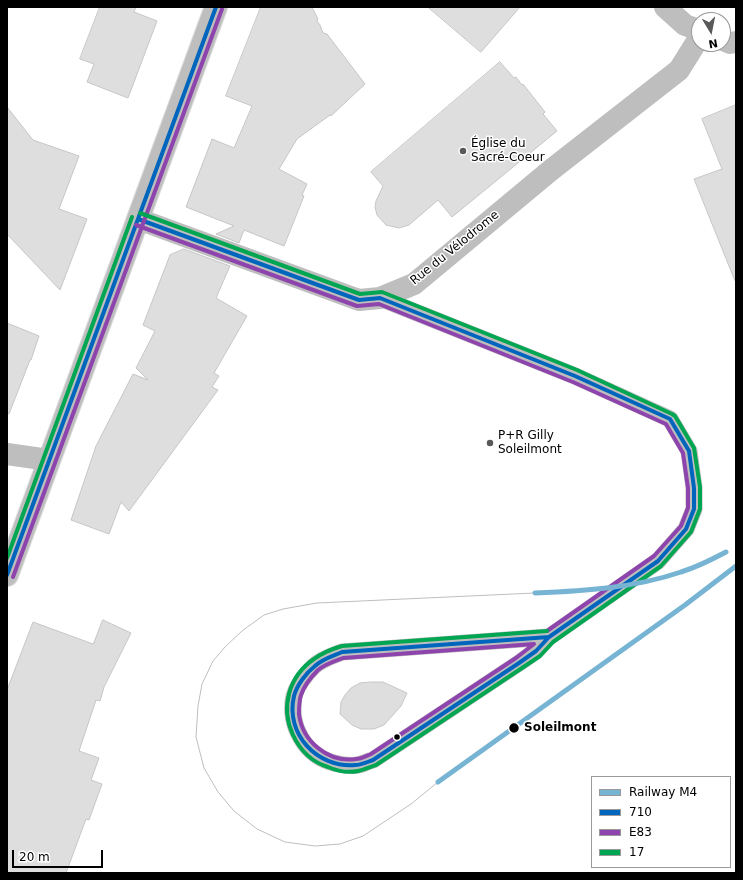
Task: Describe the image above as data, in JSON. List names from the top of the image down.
{
  "streets": {
    "street": ["Rue du Vélodrome"]
  },
  "places": ["Église du Sacré-Coeur", "P+R Gilly Soleilmont", "Soleilmont"],
  "lines": [
    "transit line 710",
    "transit line E83",
    "transit line 17",
    "rail line M4"
  ],
  "legend": [
    "Railway M4",
    "710",
    "E83",
    "17"
  ],
  "scale_bar": "20 m",
  "north": "bottom"
}
